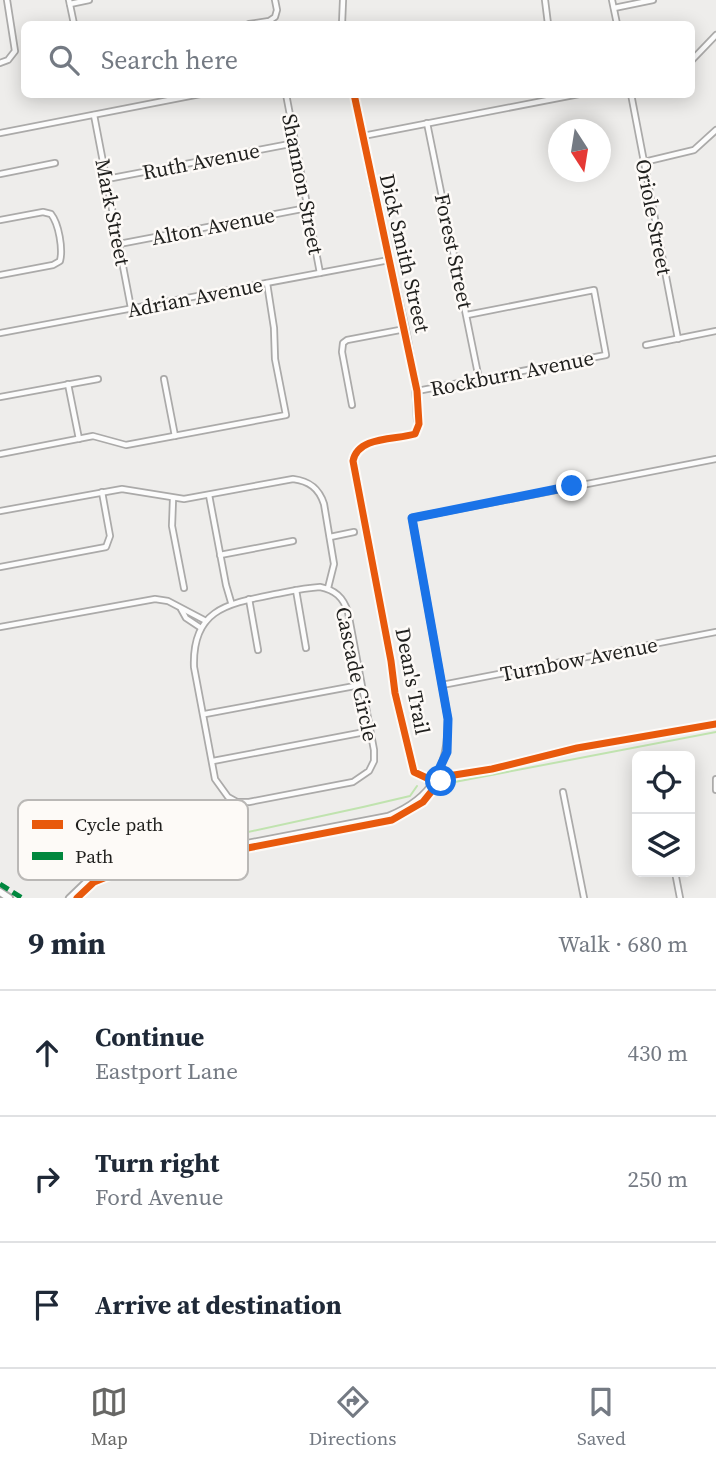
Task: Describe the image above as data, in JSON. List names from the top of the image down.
{
  "streets": {
    "street": [
      "Ruth Avenue",
      "Shannon Street",
      "Mark Street",
      "Oriole Street",
      "Alton Avenue",
      "Forest Street",
      "Dick Smith Street",
      "Adrian Avenue",
      "Rockburn Avenue",
      "Turnbow Avenue",
      "Cascade Circle"
    ],
    "cycle path": ["Dean's Trail"]
  },
  "crossings": [
    ["Ruth Avenue", "Shannon Street"],
    ["Ruth Avenue", "Mark Street"],
    ["Shannon Street", "Alton Avenue"],
    ["Shannon Street", "Adrian Avenue"],
    ["Mark Street", "Alton Avenue"],
    ["Mark Street", "Adrian Avenue"],
    ["Forest Street", "Rockburn Avenue"],
    ["Dick Smith Street", "Adrian Avenue"],
    ["Dick Smith Street", "Rockburn Avenue"]
  ],
  "legend": ["Cycle path", "Path"],
  "north": "bottom",
  "page": {
    "search": "Search here",
    "heading": ["9 min", "Walk · 680 m"],
    "list": [
      ["Continue", "Eastport Lane", "430 m"],
      ["Turn right", "Ford Avenue", "250 m"],
      "Arrive at destination"
    ],
    "nav": ["Map", "Directions", "Saved"]
  }
}
